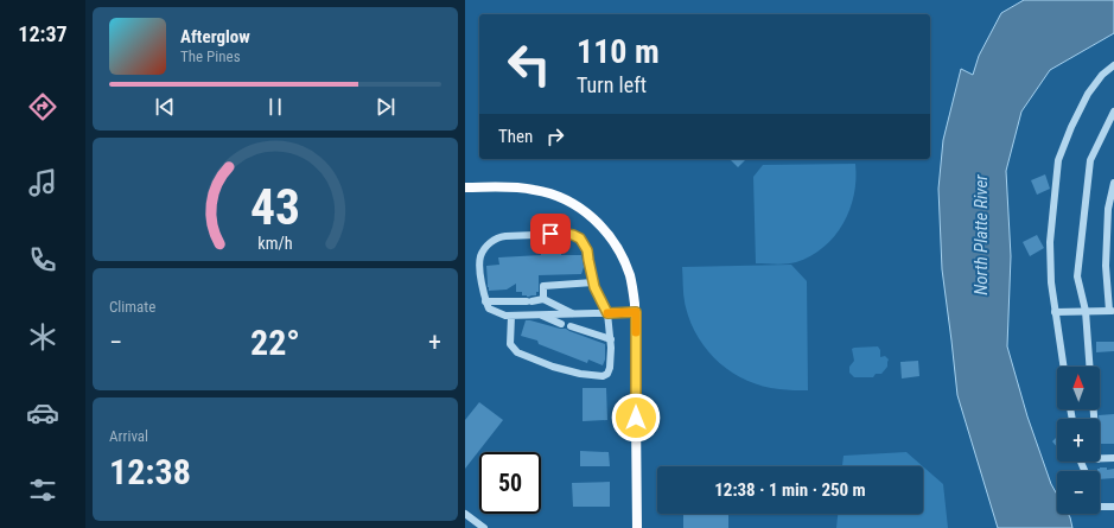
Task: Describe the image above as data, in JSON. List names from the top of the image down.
{
  "water": ["North Platte River"],
  "north": "top",
  "page": {
    "tabs": "12:37",
    "turn": ["110 m", "Turn left"],
    "song": ["Afterglow", "The Pines"],
    "then": "Then",
    "tile": [
      "Climate",
      ["Arrival", "12:38"]
    ],
    "heat": ["−", "22°", "+"],
    "map_buttons": ["+", "−"],
    "limit": "50",
    "trip": "12:38 · 1 min · 250 m",
    "gauge": ["43", "km/h"]
  }
}
